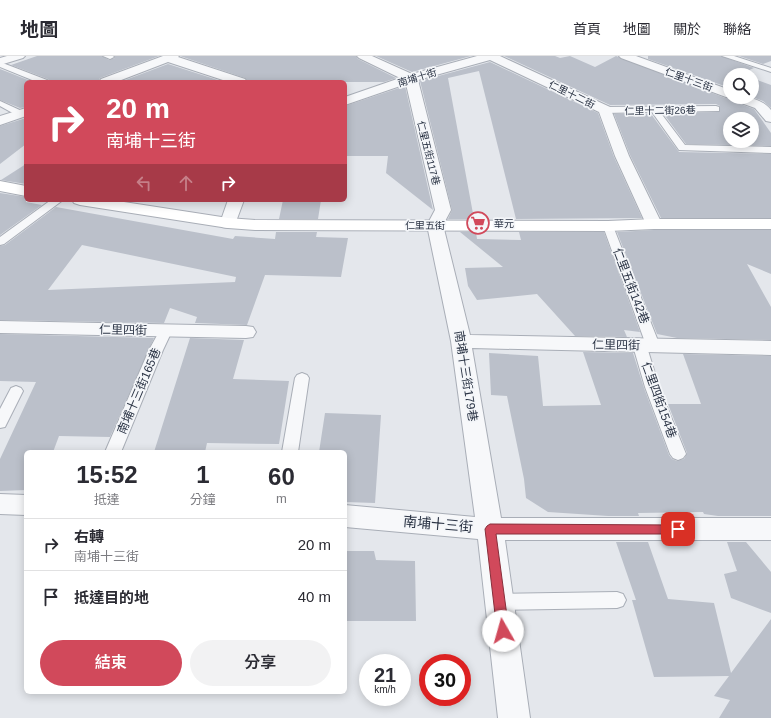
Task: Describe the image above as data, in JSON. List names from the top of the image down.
{
  "streets": {
    "street": [
      "南埔十街",
      "仁里十三街",
      "仁里十二街",
      "仁里五街117巷",
      "仁里五街",
      "仁里四街",
      "南埔十三街179巷",
      "南埔十三街"
    ],
    "lane": [
      "仁里十二街26巷",
      "仁里五街142巷",
      "南埔十三街165巷",
      "仁里四街154巷"
    ]
  },
  "crossings": [
    ["南埔十街", "仁里十二街"],
    ["南埔十街", "仁里五街117巷"],
    ["仁里十二街", "仁里十二街26巷"],
    ["仁里十二街", "仁里五街"],
    ["仁里五街117巷", "仁里五街"],
    ["仁里五街117巷", "南埔十三街179巷"],
    ["仁里五街", "仁里五街142巷"],
    ["仁里五街", "南埔十三街179巷"],
    ["仁里五街142巷", "仁里四街"],
    ["仁里五街142巷", "仁里四街154巷"],
    ["仁里四街", "南埔十三街179巷"],
    ["仁里四街", "南埔十三街165巷"],
    ["仁里四街", "仁里四街154巷"],
    ["南埔十三街179巷", "南埔十三街"]
  ],
  "places": {
    "supermarket": ["華元"]
  },
  "page": {
    "header": "地圖",
    "nav": [
      "首頁",
      "地圖",
      "關於",
      "聯絡"
    ],
    "turn": ["20 m", "南埔十三街"],
    "eta": [
      "15:52",
      "抵達",
      "1",
      "分鐘",
      "60",
      "m"
    ],
    "list": [
      {
        "name": "右轉",
        "note": "南埔十三街",
        "value": "20 m"
      },
      {
        "name": "抵達目的地",
        "value": "40 m"
      }
    ],
    "buttons": ["結束", "分享"],
    "speed": "21 km/h",
    "limit": "30"
  }
}
